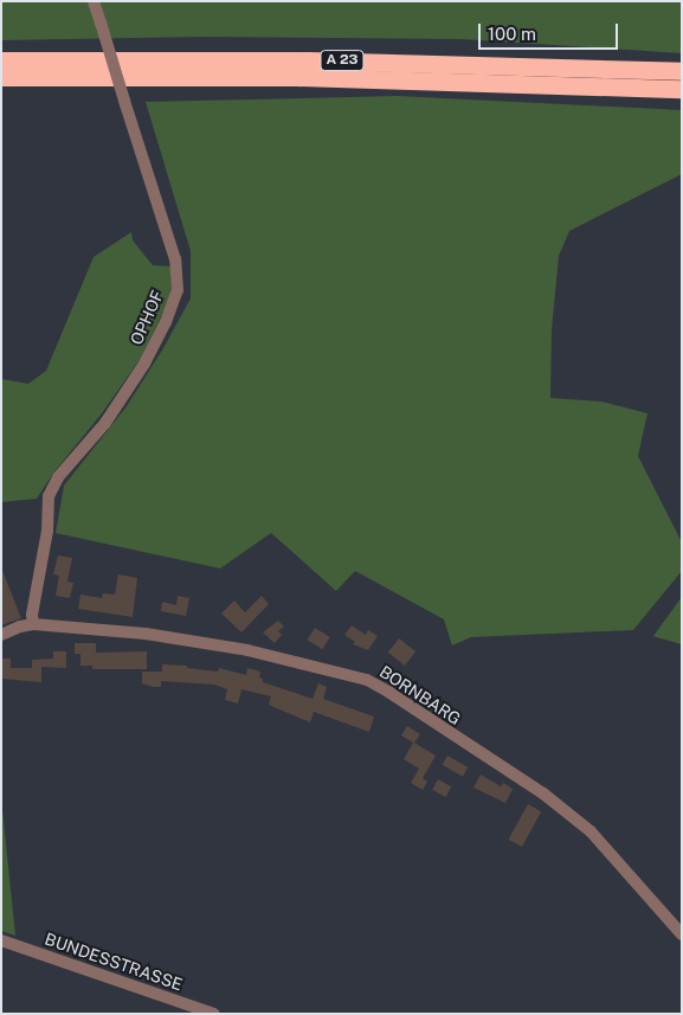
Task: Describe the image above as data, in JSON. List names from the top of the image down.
{
  "streets": {
    "highway": ["A 23"],
    "street": ["OPHOF", "BORNBARG", "BUNDESSTRASSE"]
  },
  "crossings": [
    ["OPHOF", "BORNBARG"]
  ],
  "scale_bar": "100 m"
}
